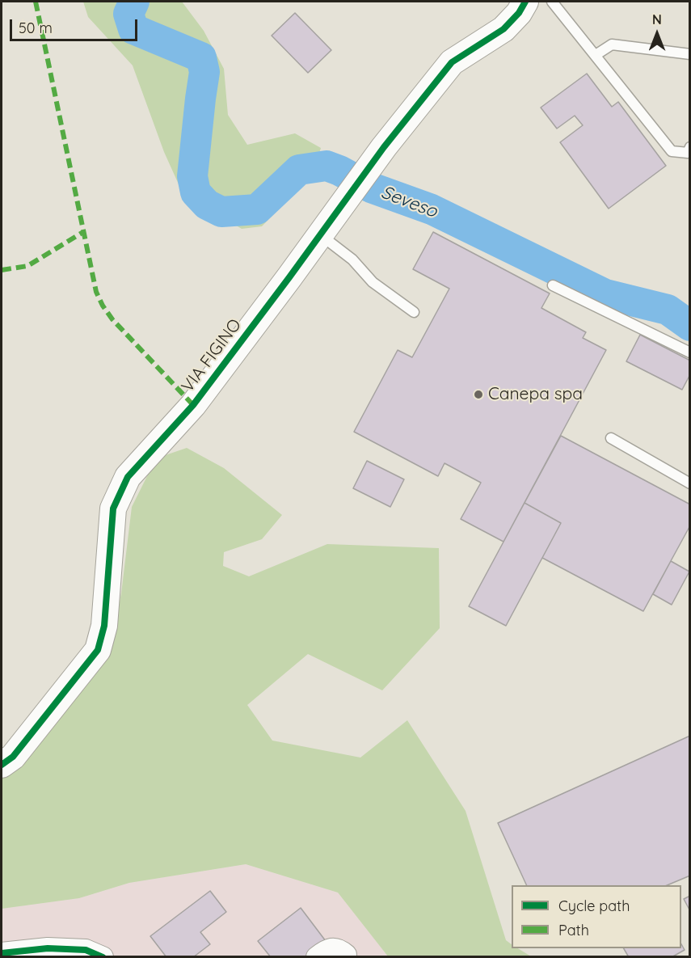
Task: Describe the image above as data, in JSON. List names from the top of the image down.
{
  "streets": {
    "street": ["VIA FIGINO"]
  },
  "water": ["Seveso"],
  "places": ["Canepa spa"],
  "legend": ["Cycle path", "Path"],
  "scale_bar": "50 m",
  "north": "top"
}
